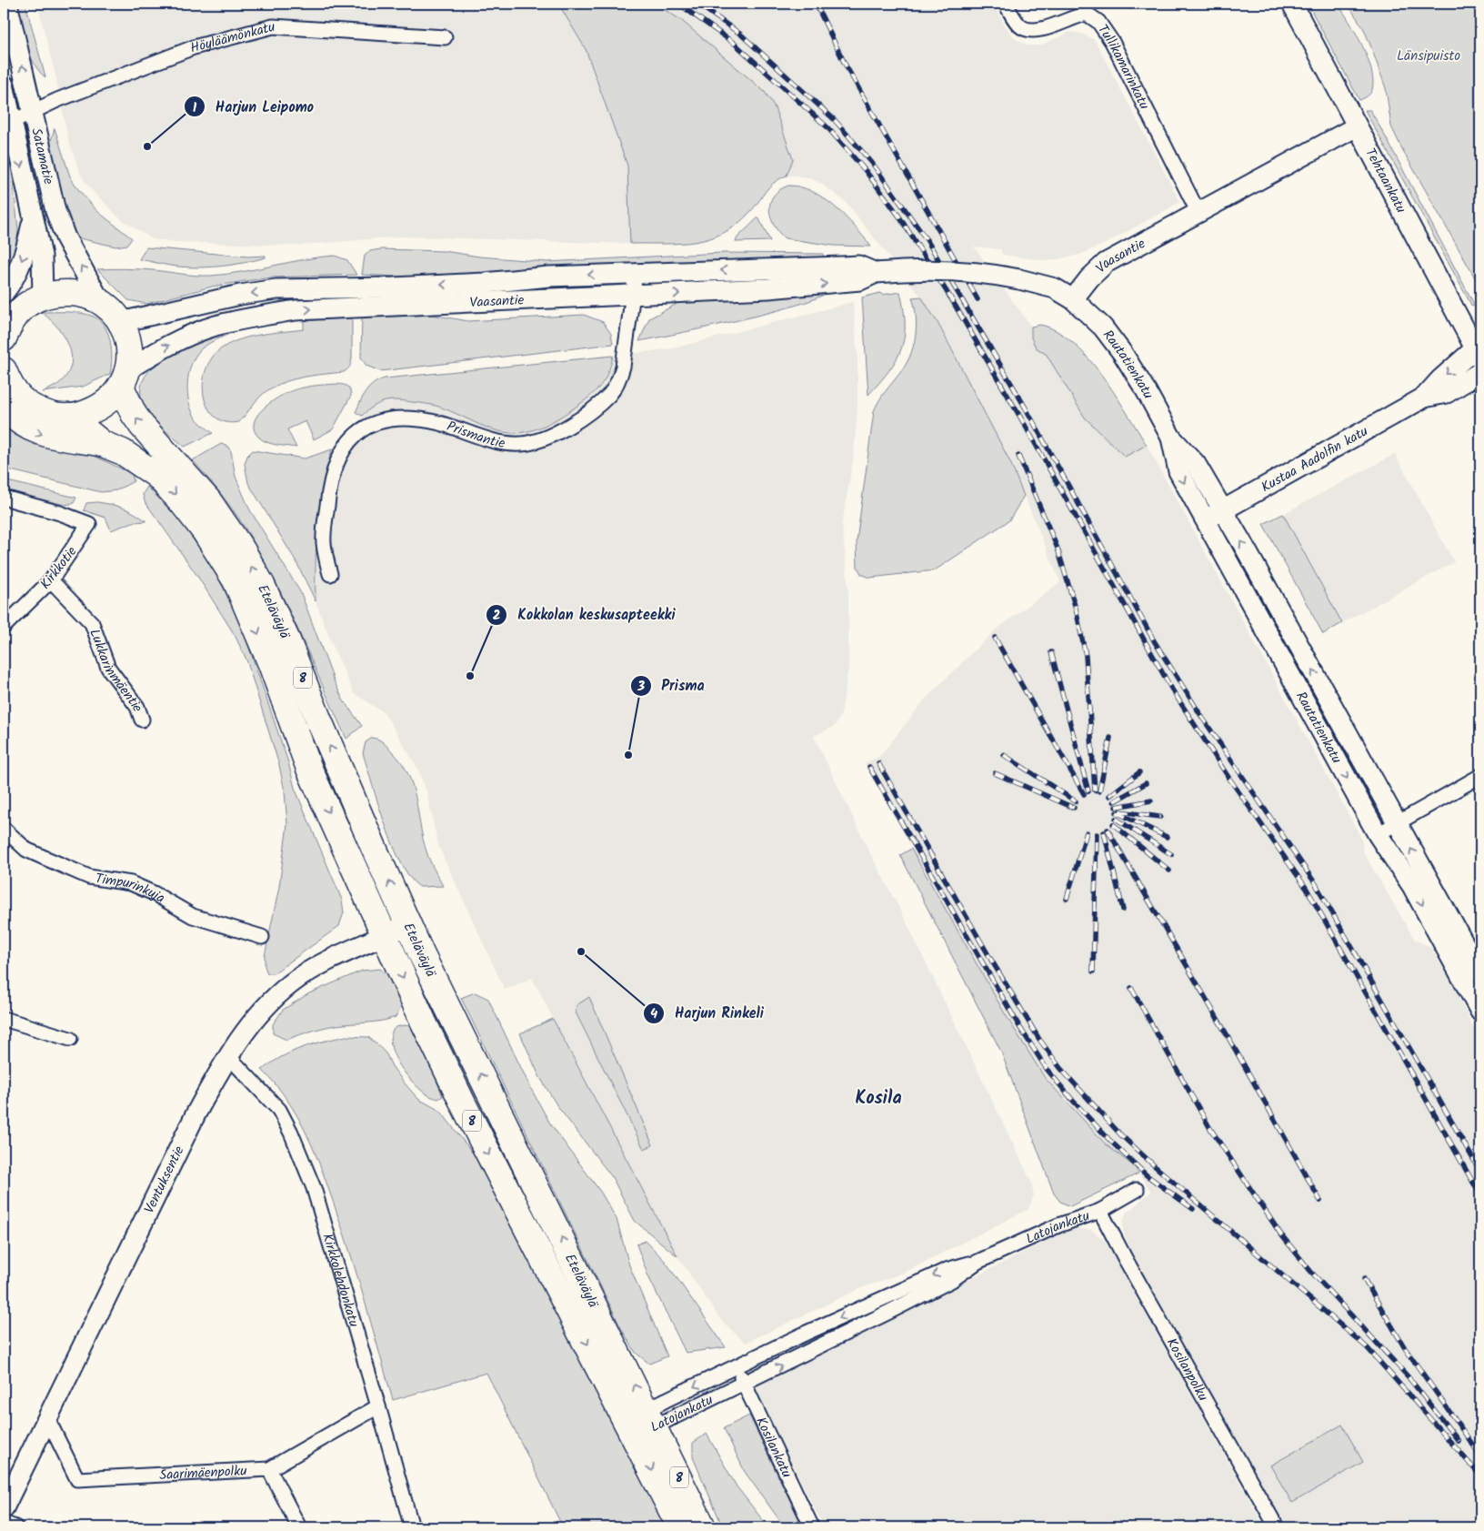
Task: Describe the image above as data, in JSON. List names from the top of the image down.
{
  "streets": {
    "highway": ["Eteläväylä", "8"],
    "main road": [
      "Satamatie",
      "Tehtaankatu",
      "Vaasantie",
      "Rautatienkatu",
      "Kustaa Aadolfin katu",
      "Ventuksentie"
    ],
    "street": [
      "Höyläämönkatu",
      "Tullikamarinkatu",
      "Prismantie",
      "Kirkkotie",
      "Lukkarinmäentie",
      "Timpurinkuja",
      "Latojankatu",
      "Kirkkolehdonkatu",
      "Kosilanpolku",
      "Kosilankatu",
      "Saarimäenpolku"
    ]
  },
  "crossings": [
    ["Höyläämönkatu", "Satamatie"],
    ["Tullikamarinkatu", "Vaasantie"],
    ["Tehtaankatu", "Vaasantie"],
    ["Tehtaankatu", "Kustaa Aadolfin katu"],
    ["Vaasantie", "Rautatienkatu"],
    ["Vaasantie", "Prismantie"],
    ["Vaasantie", "Eteläväylä"],
    ["Rautatienkatu", "Kustaa Aadolfin katu"],
    ["Kirkkotie", "Lukkarinmäentie"],
    ["Eteläväylä", "Ventuksentie"],
    ["Eteläväylä", "Latojankatu"],
    ["Ventuksentie", "Kirkkolehdonkatu"],
    ["Ventuksentie", "Saarimäenpolku"],
    ["Latojankatu", "Kosilanpolku"],
    ["Latojankatu", "Kosilankatu"],
    ["Kirkkolehdonkatu", "Saarimäenpolku"]
  ],
  "districts": ["Kosila"],
  "parks": ["Länsipuisto"],
  "places": [
    "Harjun Leipomo",
    "Kokkolan keskusapteekki",
    "Prisma",
    "Harjun Rinkeli"
  ]
}
